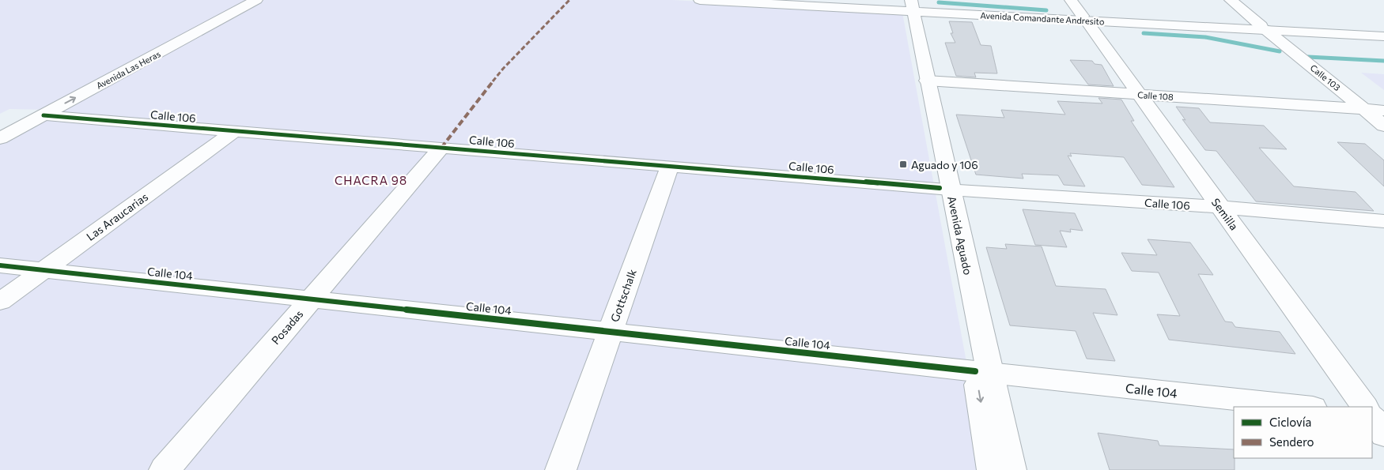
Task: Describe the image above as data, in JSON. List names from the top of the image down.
{
  "streets": {
    "street": [
      "Avenida Comandante Andresito",
      "Avenida Las Heras",
      "Calle 103",
      "Calle 108",
      "Calle 106",
      "Semilla",
      "Las Araucarias",
      "Avenida Aguado",
      "Calle 104",
      "Gottschalk",
      "Posadas"
    ]
  },
  "crossings": [
    ["Avenida Comandante Andresito", "Calle 103"],
    ["Avenida Comandante Andresito", "Semilla"],
    ["Avenida Comandante Andresito", "Avenida Aguado"],
    ["Avenida Las Heras", "Calle 106"],
    ["Calle 103", "Calle 108"],
    ["Calle 108", "Semilla"],
    ["Calle 108", "Avenida Aguado"],
    ["Calle 106", "Semilla"],
    ["Calle 106", "Las Araucarias"],
    ["Calle 106", "Avenida Aguado"],
    ["Calle 106", "Gottschalk"],
    ["Calle 106", "Posadas"],
    ["Las Araucarias", "Calle 104"],
    ["Avenida Aguado", "Calle 104"],
    ["Calle 104", "Gottschalk"],
    ["Calle 104", "Posadas"]
  ],
  "districts": ["CHACRA 98"],
  "places": {
    "transit": ["Aguado y 106"]
  },
  "legend": ["Ciclovía", "Sendero"]
}
